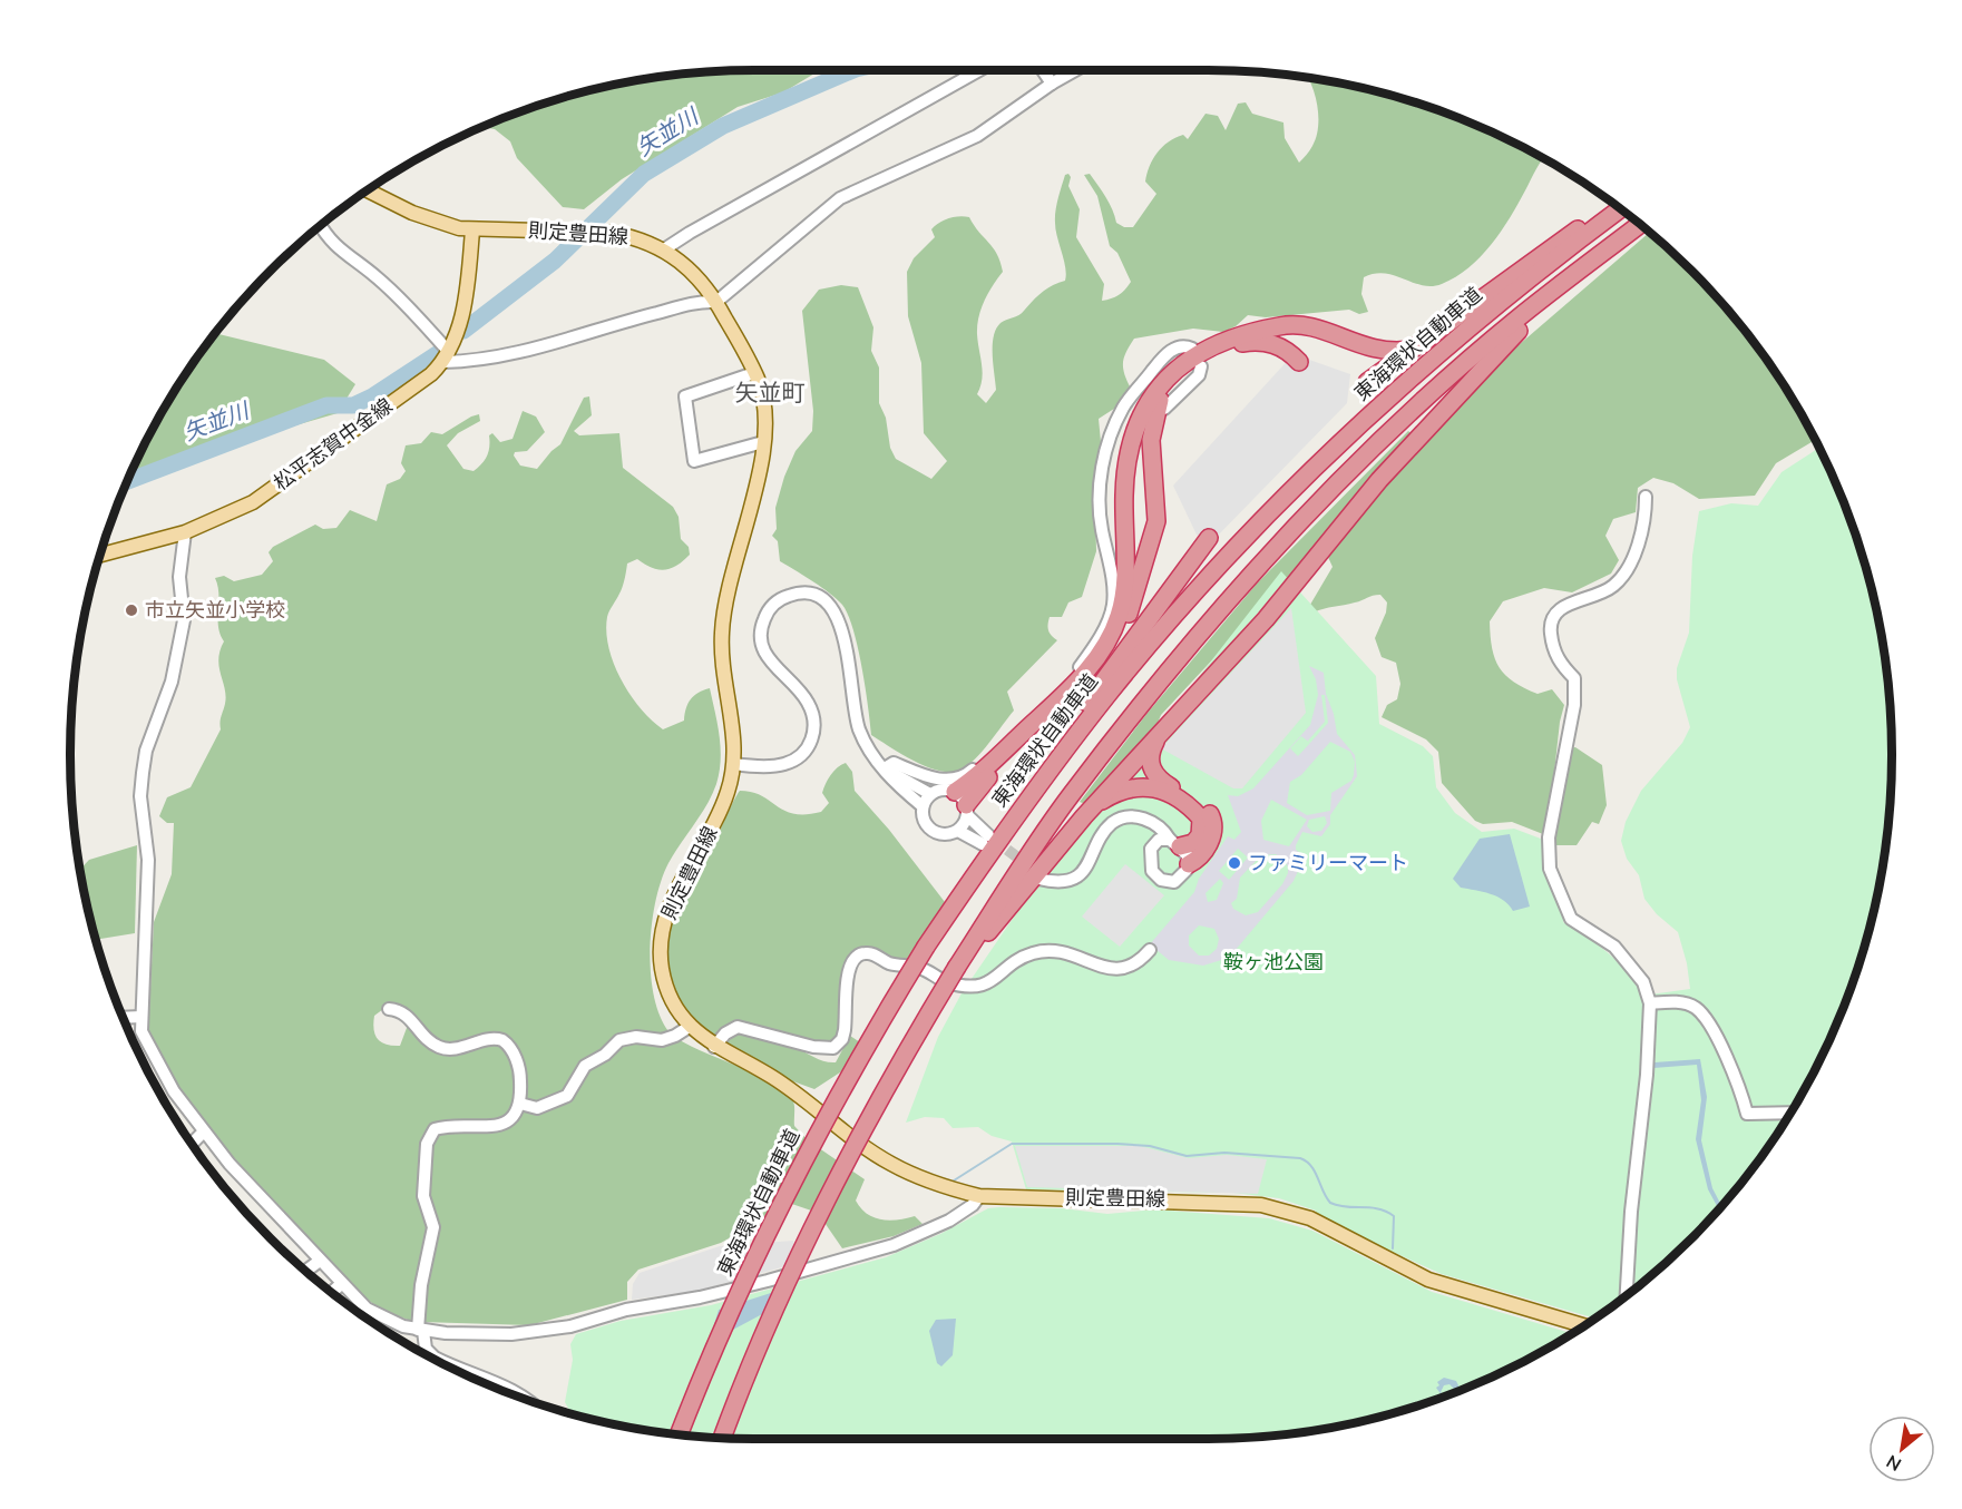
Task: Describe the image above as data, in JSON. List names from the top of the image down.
{
  "streets": {
    "highway": ["東海環状自動車道"],
    "main road": ["則定豊田線", "松平志賀中金線"]
  },
  "districts": ["矢並町"],
  "water": ["矢並川"],
  "parks": ["鞍ヶ池公園"],
  "places": ["市立矢並小学校", "ファミリーマート"],
  "north": "bottom left"
}
